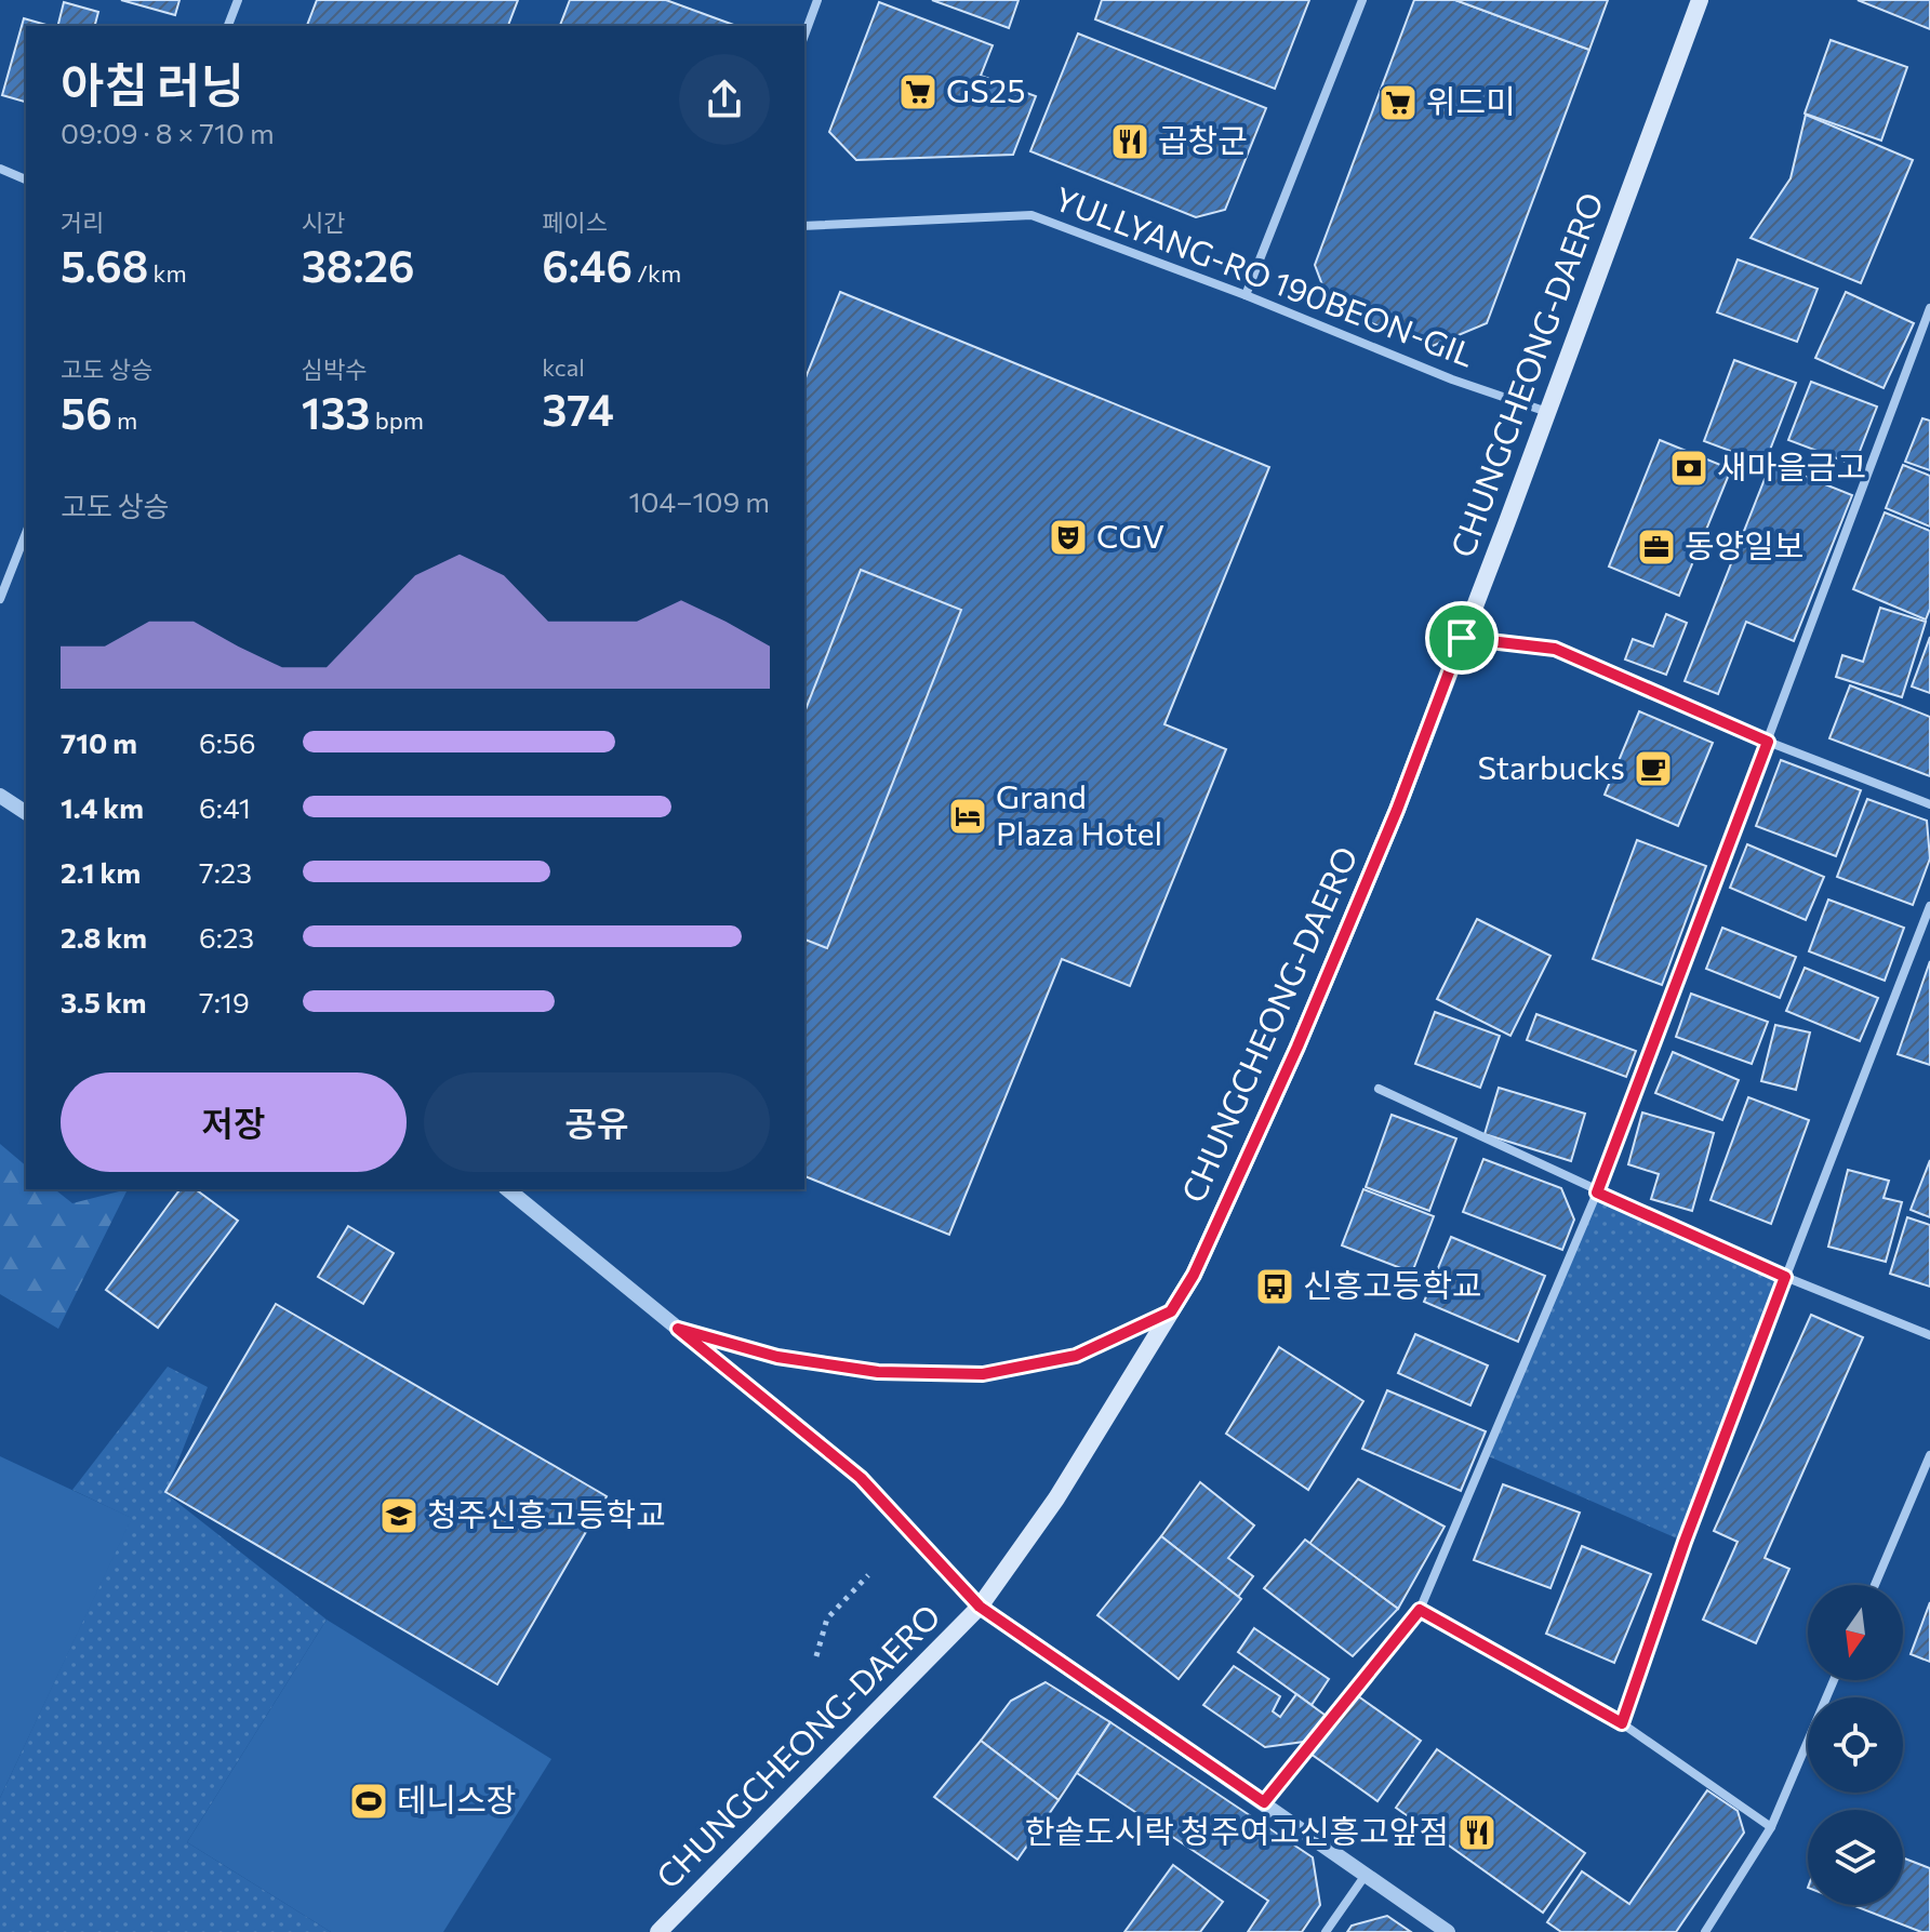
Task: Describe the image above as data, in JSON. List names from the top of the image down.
{
  "streets": {
    "main road": ["CHUNGCHEONG-DAERO"],
    "street": ["YULLYANG-RO 190BEON-GIL"]
  },
  "crossings": [
    ["YULLYANG-RO 190BEON-GIL", "CHUNGCHEONG-DAERO"]
  ],
  "places": {
    "supermarket": ["GS25", "위드미"],
    "restaurant": ["곱창군", "한솥도시락 청주여고신흥고앞점"],
    "bank": ["새마을금고"],
    "theatre": ["CGV"],
    "office": ["동양일보"],
    "cafe": ["Starbucks"],
    "hotel": ["Grand Plaza Hotel"],
    "bus stop": ["신흥고등학교"],
    "school or university": ["청주신흥고등학교"],
    "sports": ["테니스장"]
  },
  "north": "bottom",
  "page": {
    "heading": ["아침 러닝", "09:09 · 8 × 710 m"],
    "stats": [
      ["거리", "5.68 km"],
      ["시간", "38:26"],
      ["페이스", "6:46 /km"],
      ["고도 상승", "56 m"],
      ["심박수", "133 bpm"],
      ["kcal", "374"]
    ],
    "chart": ["고도 상승", "104–109 m"],
    "list": [
      {
        "name": "710 m",
        "note": "6:56"
      },
      {
        "name": "1.4 km",
        "note": "6:41"
      },
      {
        "name": "2.1 km",
        "note": "7:23"
      },
      {
        "name": "2.8 km",
        "note": "6:23"
      },
      {
        "name": "3.5 km",
        "note": "7:19"
      }
    ],
    "buttons": ["저장", "공유"]
  }
}
